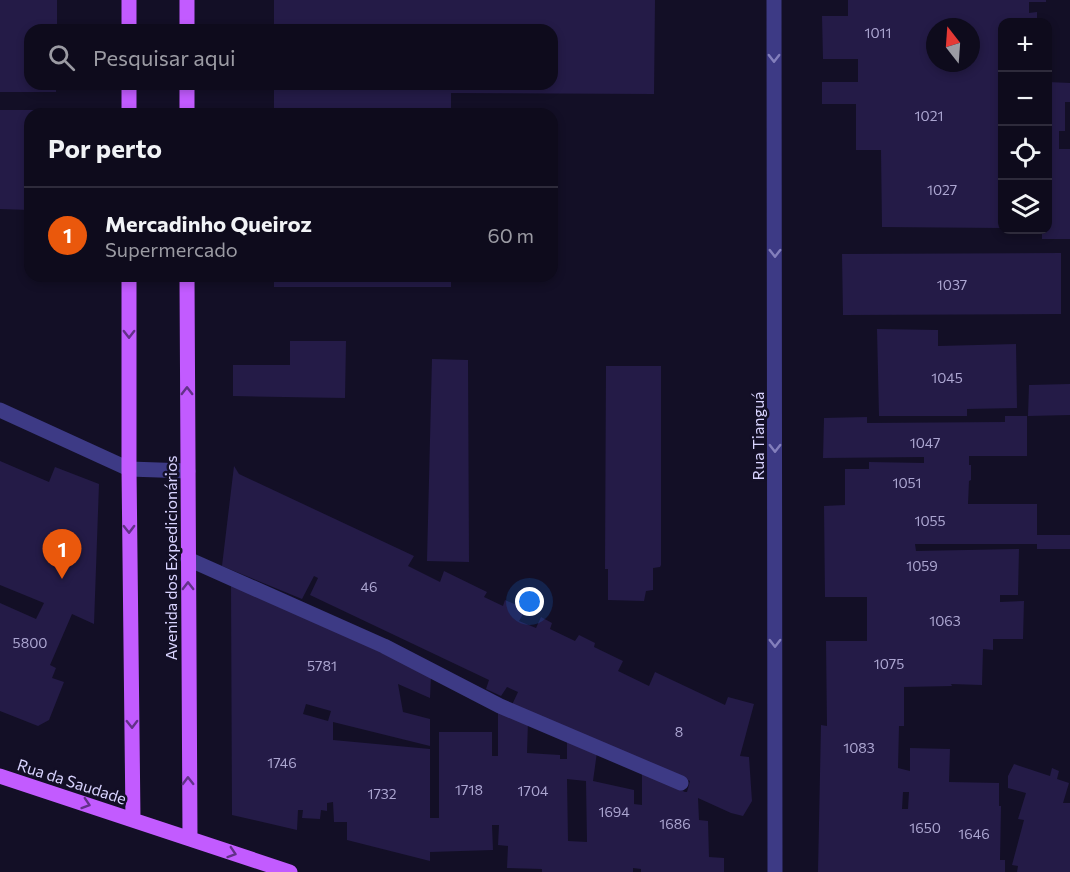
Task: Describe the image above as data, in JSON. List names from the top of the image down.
{
  "streets": {
    "main road": ["Avenida dos Expedicionários", "Rua da Saudade"],
    "street": ["Rua Tianguá"]
  },
  "crossings": [
    ["Avenida dos Expedicionários", "Rua da Saudade"]
  ],
  "one_way": ["Rua Tianguá", "Rua da Saudade"],
  "house_numbers": [
    "1011",
    "1021",
    "1027",
    "1037",
    "1045",
    "1047",
    "1051",
    "1055",
    "1059",
    "46",
    "1063",
    "5800",
    "1075",
    "5781",
    "8",
    "1083",
    "1746",
    "1718",
    "1704",
    "1732",
    "1694",
    "1686",
    "1650",
    "1646"
  ],
  "north": "top",
  "page": {
    "map_buttons": ["+", "−"],
    "search": "Pesquisar aqui",
    "heading": "Por perto",
    "list": [
      {
        "mark": "1",
        "name": "Mercadinho Queiroz",
        "note": "Supermercado",
        "value": "60 m"
      }
    ],
    "pins": "1"
  }
}
